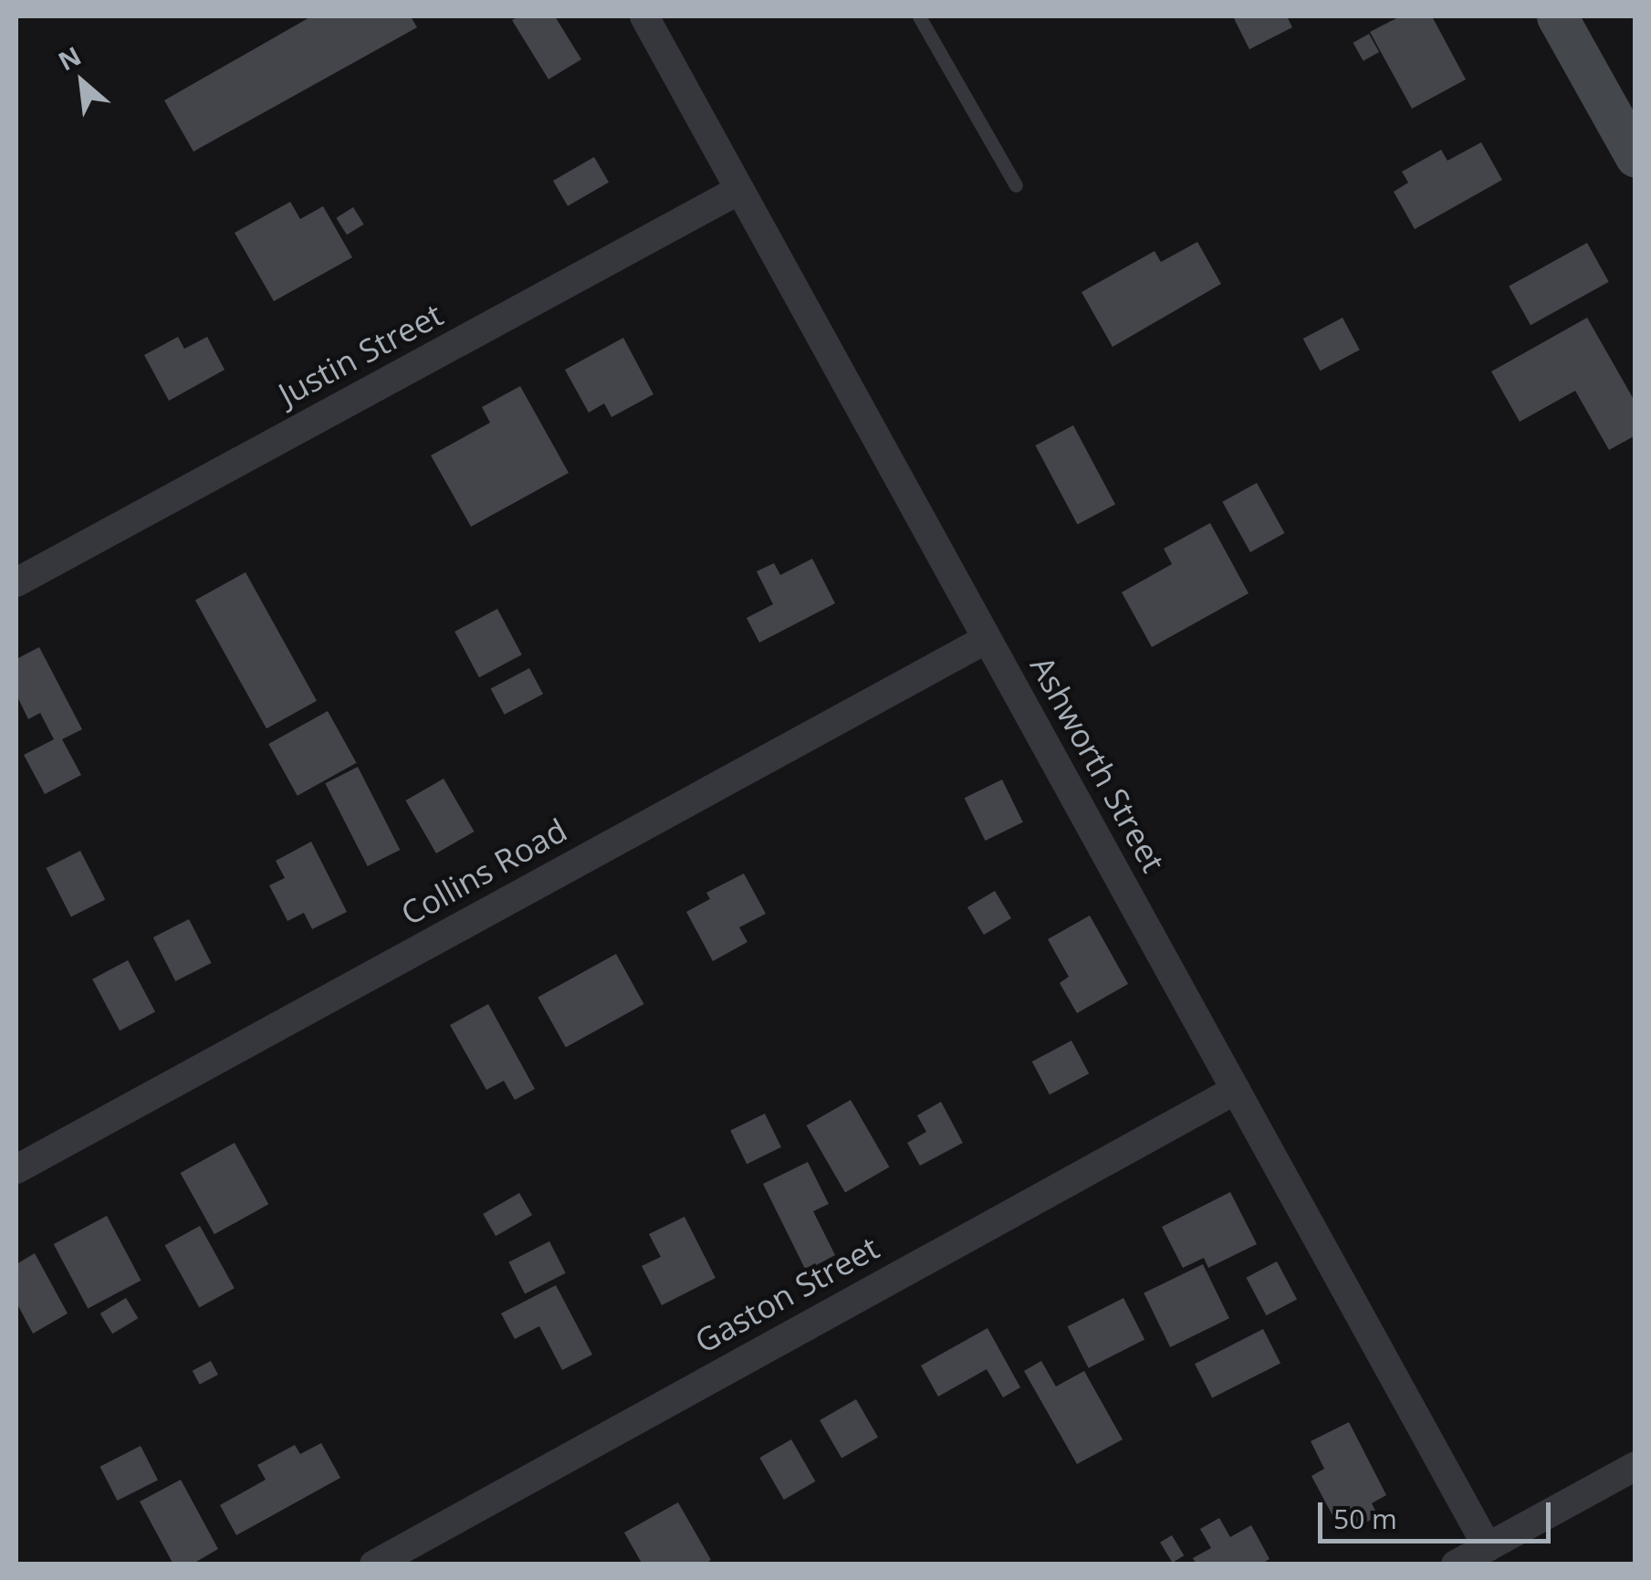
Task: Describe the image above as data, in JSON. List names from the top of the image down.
{
  "streets": {
    "street": [
      "Justin Street",
      "Ashworth Street",
      "Collins Road",
      "Gaston Street"
    ]
  },
  "crossings": [
    ["Justin Street", "Ashworth Street"],
    ["Ashworth Street", "Collins Road"],
    ["Ashworth Street", "Gaston Street"]
  ],
  "scale_bar": "50 m",
  "north": "top left"
}
